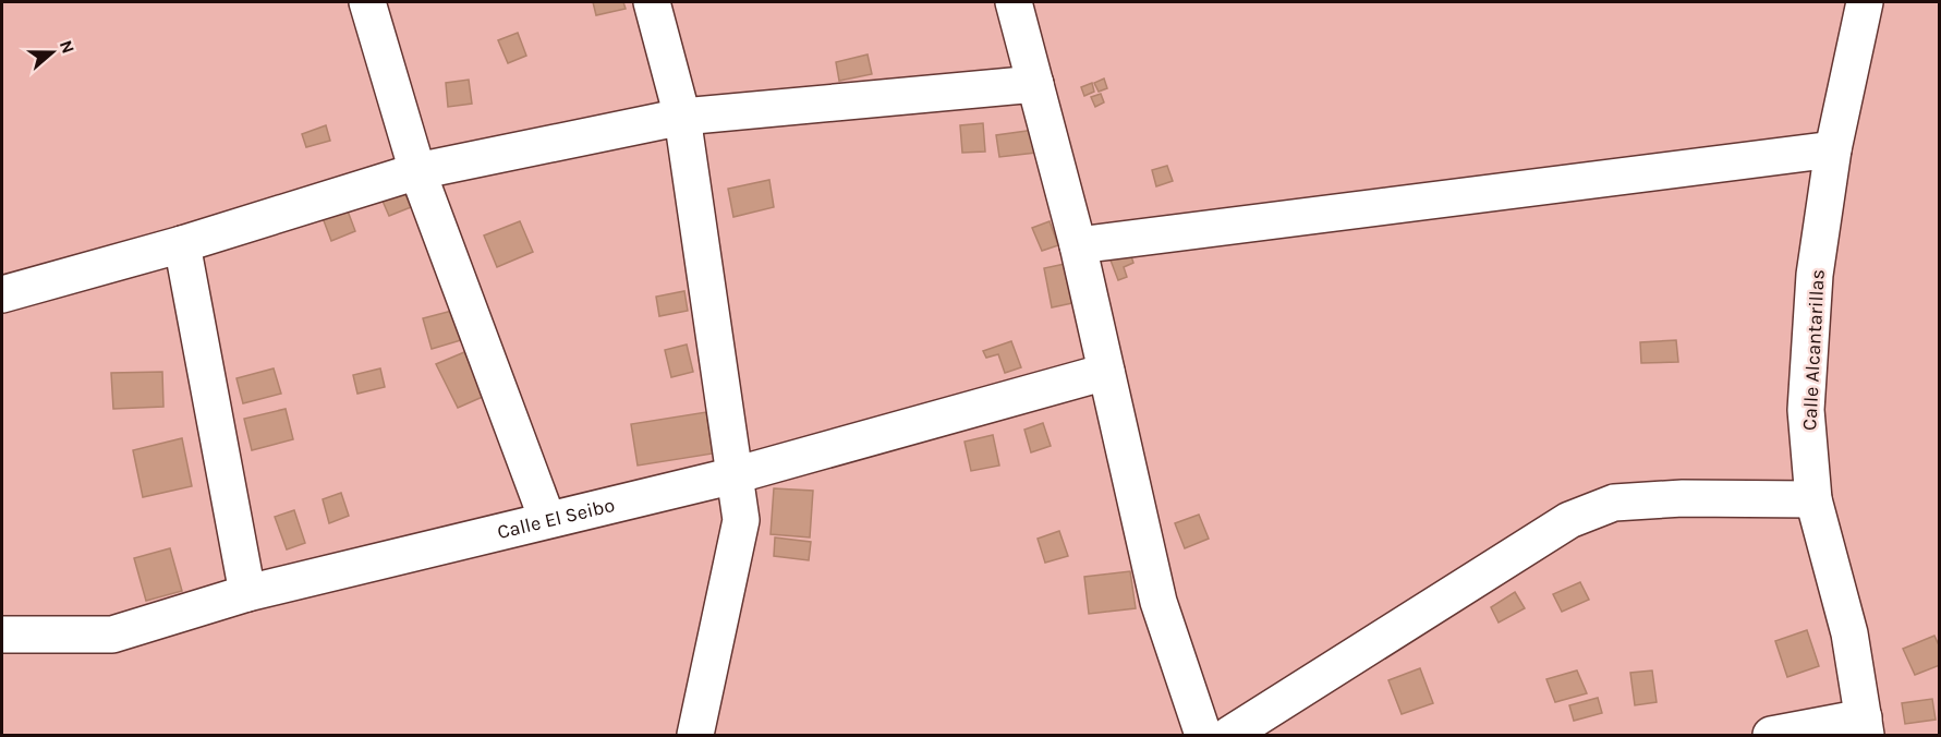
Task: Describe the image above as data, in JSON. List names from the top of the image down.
{
  "streets": {
    "street": ["Calle Alcantarillas", "Calle El Seibo"]
  },
  "north": "right"
}
